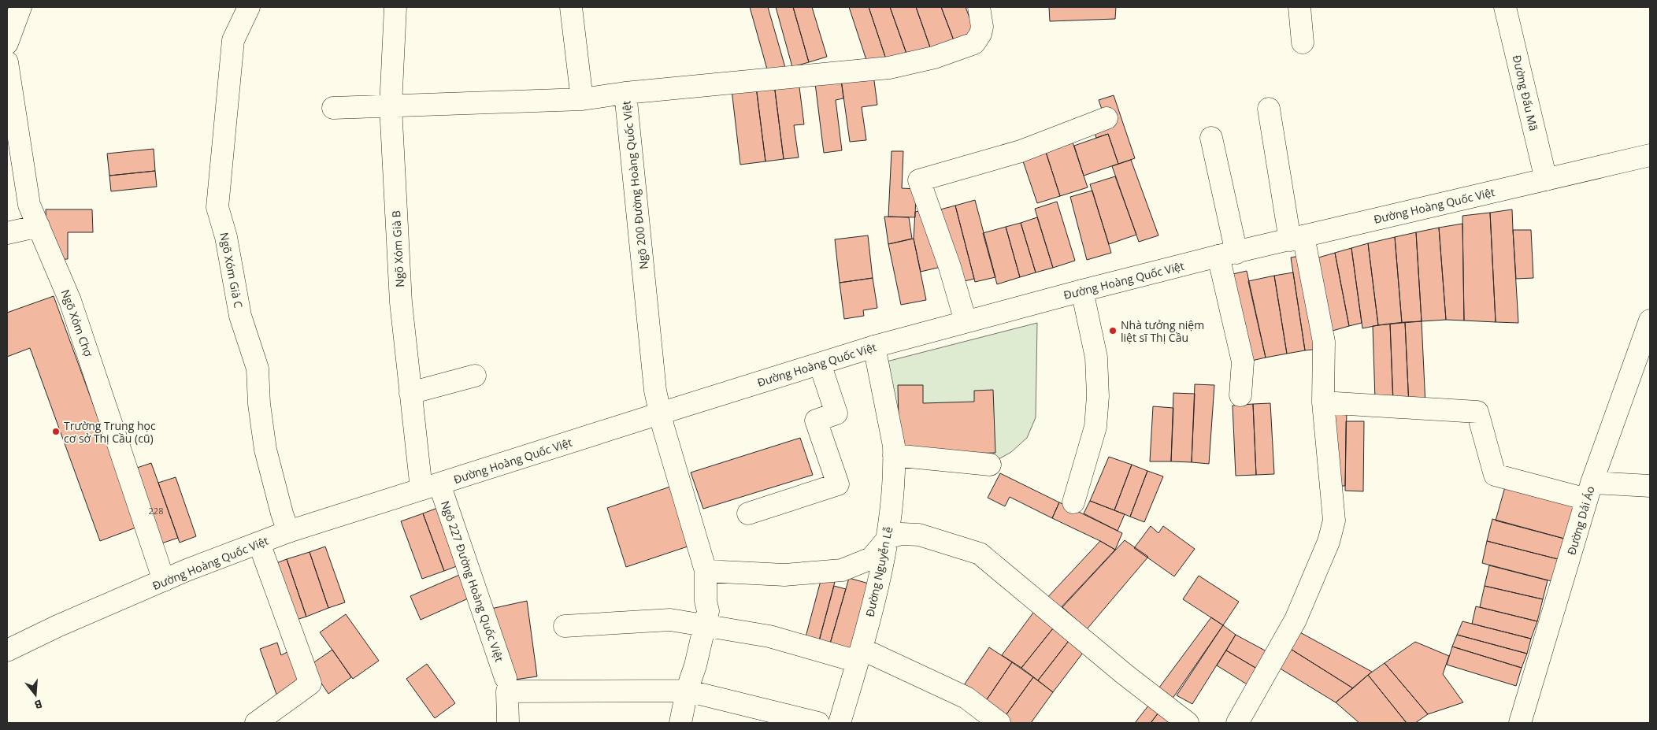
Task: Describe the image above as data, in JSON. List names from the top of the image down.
{
  "streets": {
    "street": [
      "Đường Đấu Mã",
      "Ngõ 200 Đường Hoàng Quốc Việt",
      "Đường Hoàng Quốc Việt",
      "Ngõ Xóm Già B",
      "Ngõ Xóm Già C",
      "Ngõ Xóm Chợ",
      "Đường Dải Áo",
      "Đường Nguyễn Lễ",
      "Ngõ 227 Đường Hoàng Quốc Việt"
    ]
  },
  "crossings": [
    ["Đường Đấu Mã", "Đường Hoàng Quốc Việt"],
    ["Ngõ 200 Đường Hoàng Quốc Việt", "Đường Hoàng Quốc Việt"],
    ["Ngõ 200 Đường Hoàng Quốc Việt", "Ngõ Xóm Già B"],
    ["Đường Hoàng Quốc Việt", "Ngõ Xóm Già B"],
    ["Đường Hoàng Quốc Việt", "Ngõ Xóm Già C"],
    ["Đường Hoàng Quốc Việt", "Ngõ Xóm Chợ"],
    ["Đường Hoàng Quốc Việt", "Đường Nguyễn Lễ"],
    ["Đường Hoàng Quốc Việt", "Ngõ 227 Đường Hoàng Quốc Việt"],
    ["Ngõ Xóm Già B", "Ngõ 227 Đường Hoàng Quốc Việt"]
  ],
  "places": ["Nhà tưởng niệm liệt sĩ Thị Cầu", "Trường Trung học cơ sở Thị Cầu (cũ)"],
  "house_numbers": ["228"],
  "north": "bottom"
}
